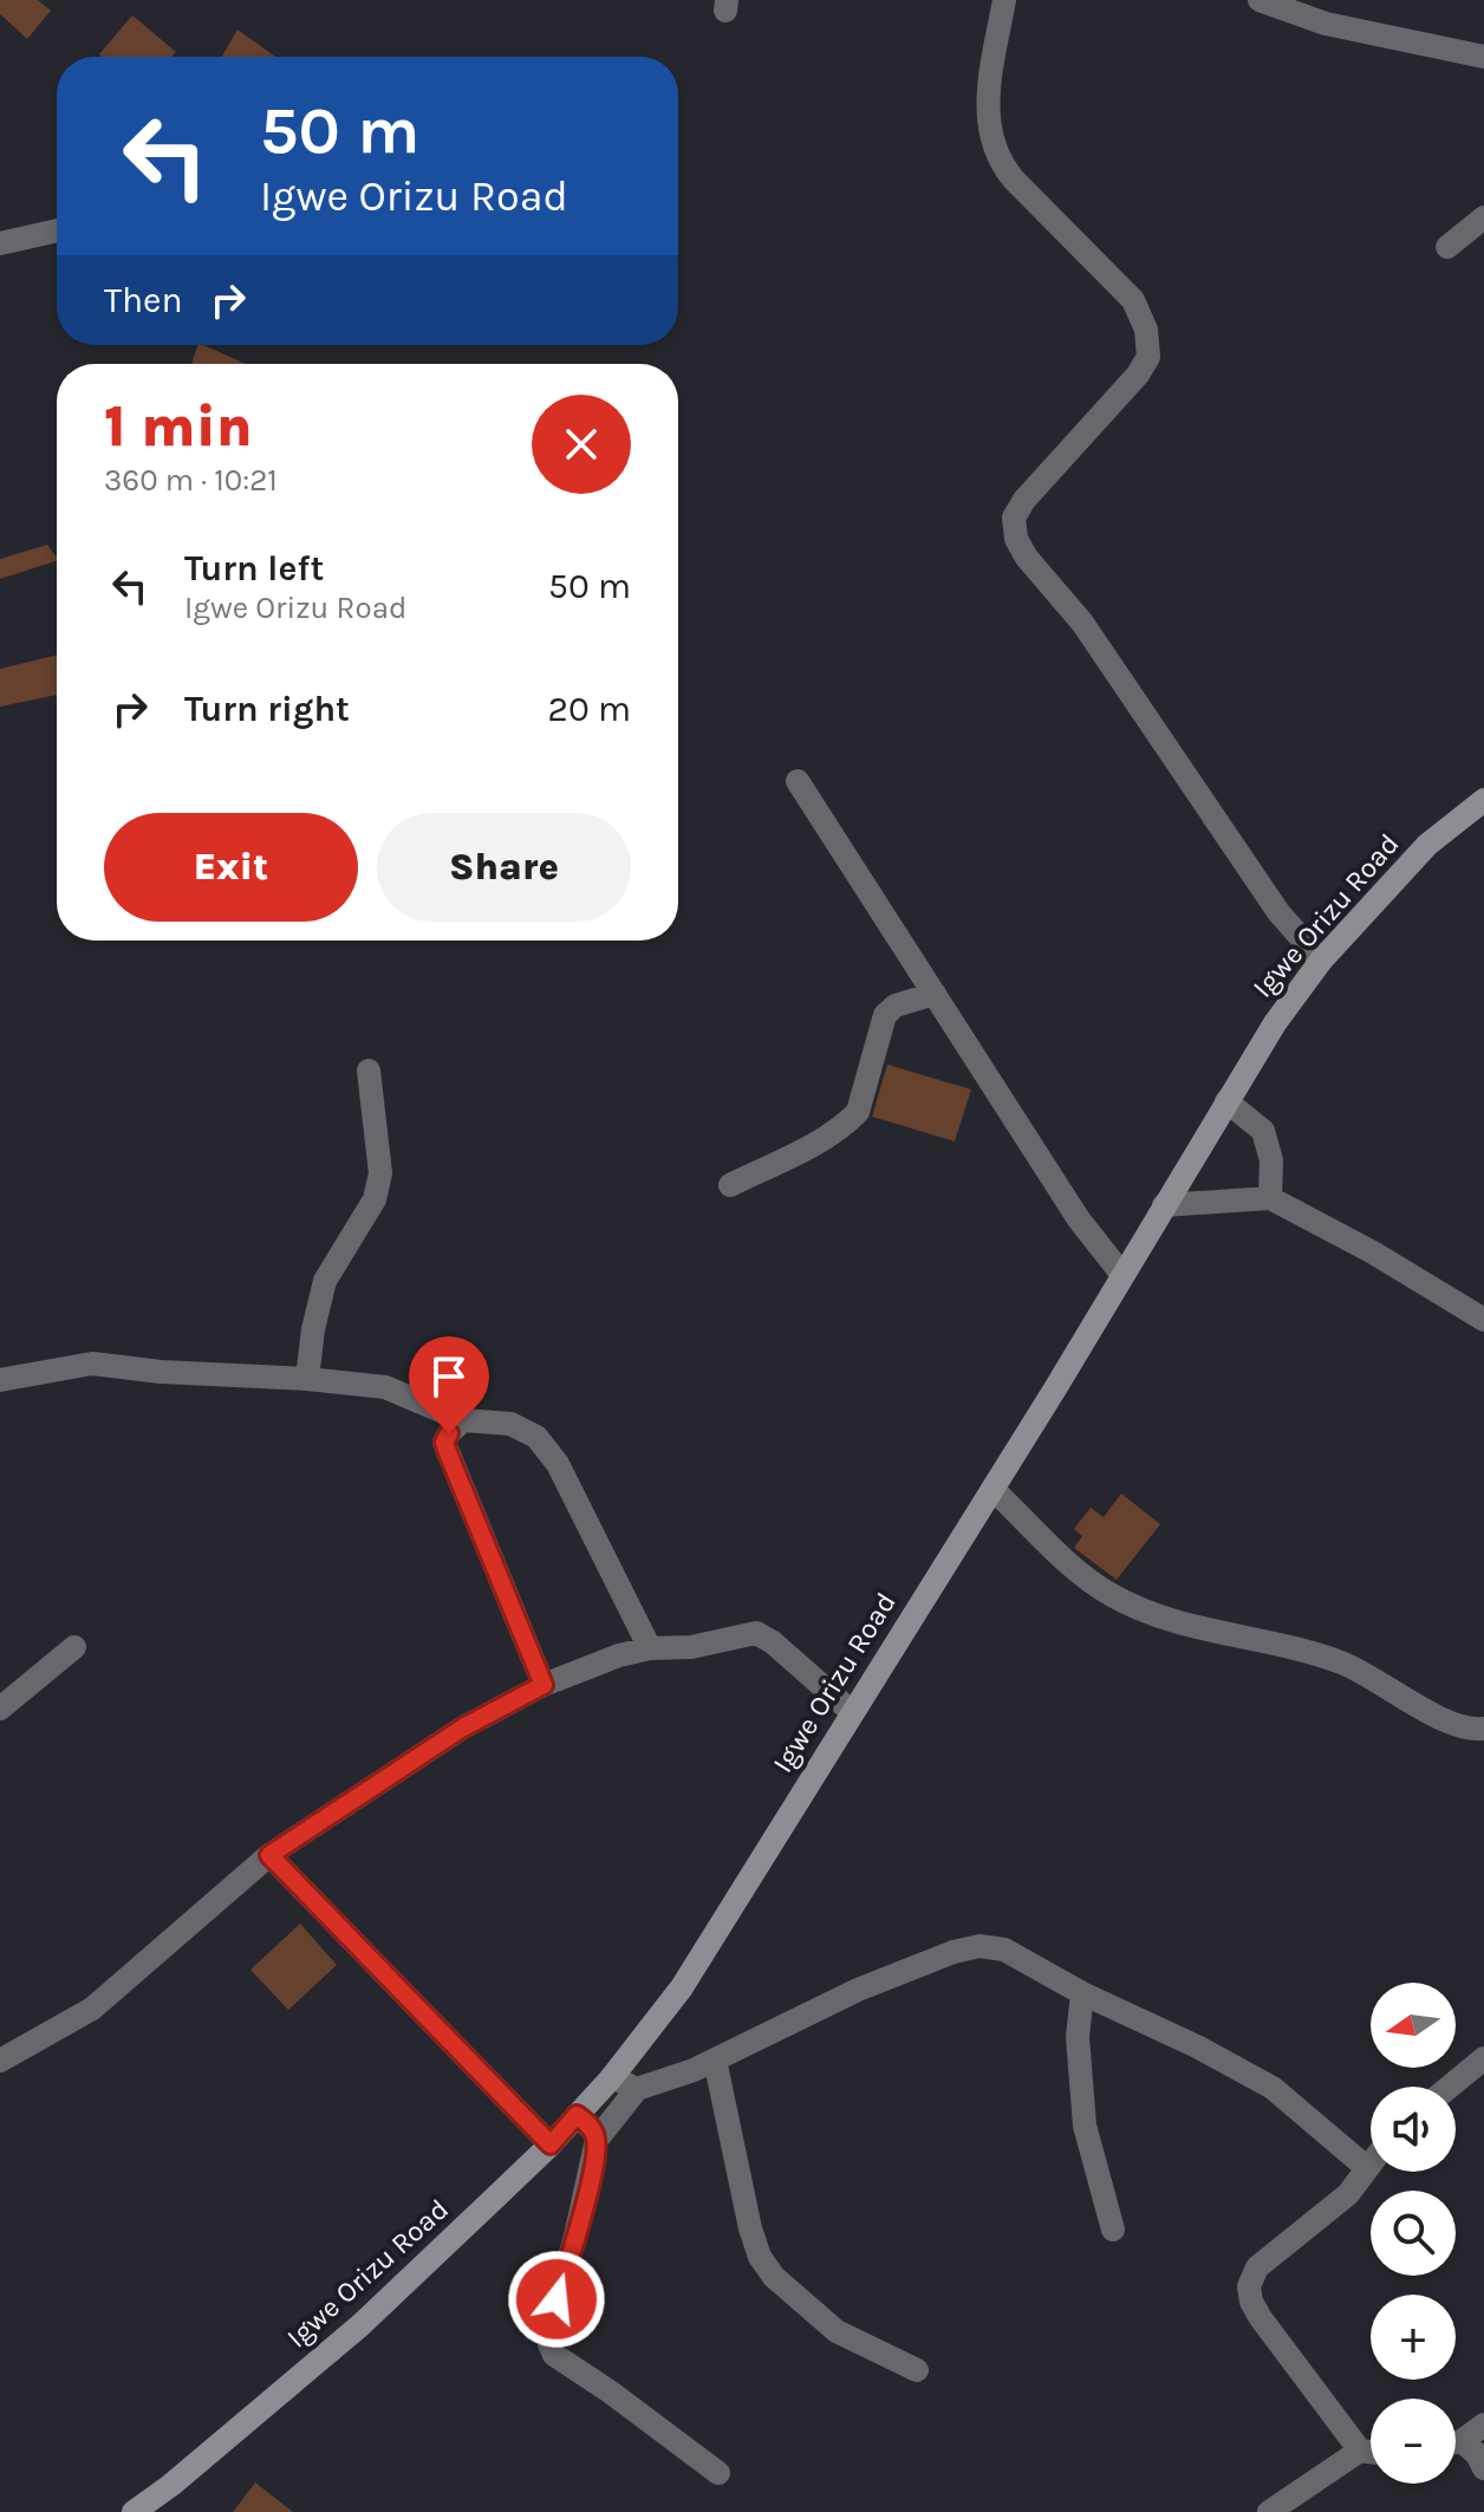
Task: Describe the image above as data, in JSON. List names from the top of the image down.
{
  "streets": {
    "main road": ["Igwe Orizu Road"]
  },
  "north": "left",
  "page": {
    "turn": ["50 m", "Igwe Orizu Road"],
    "then": "Then",
    "heading": ["1 min", "360 m · 10:21"],
    "list": [
      {
        "name": "Turn left",
        "note": "Igwe Orizu Road",
        "value": "50 m"
      },
      {
        "name": "Turn right",
        "value": "20 m"
      }
    ],
    "buttons": ["Exit", "Share"],
    "map_buttons": ["+", "−"]
  }
}
